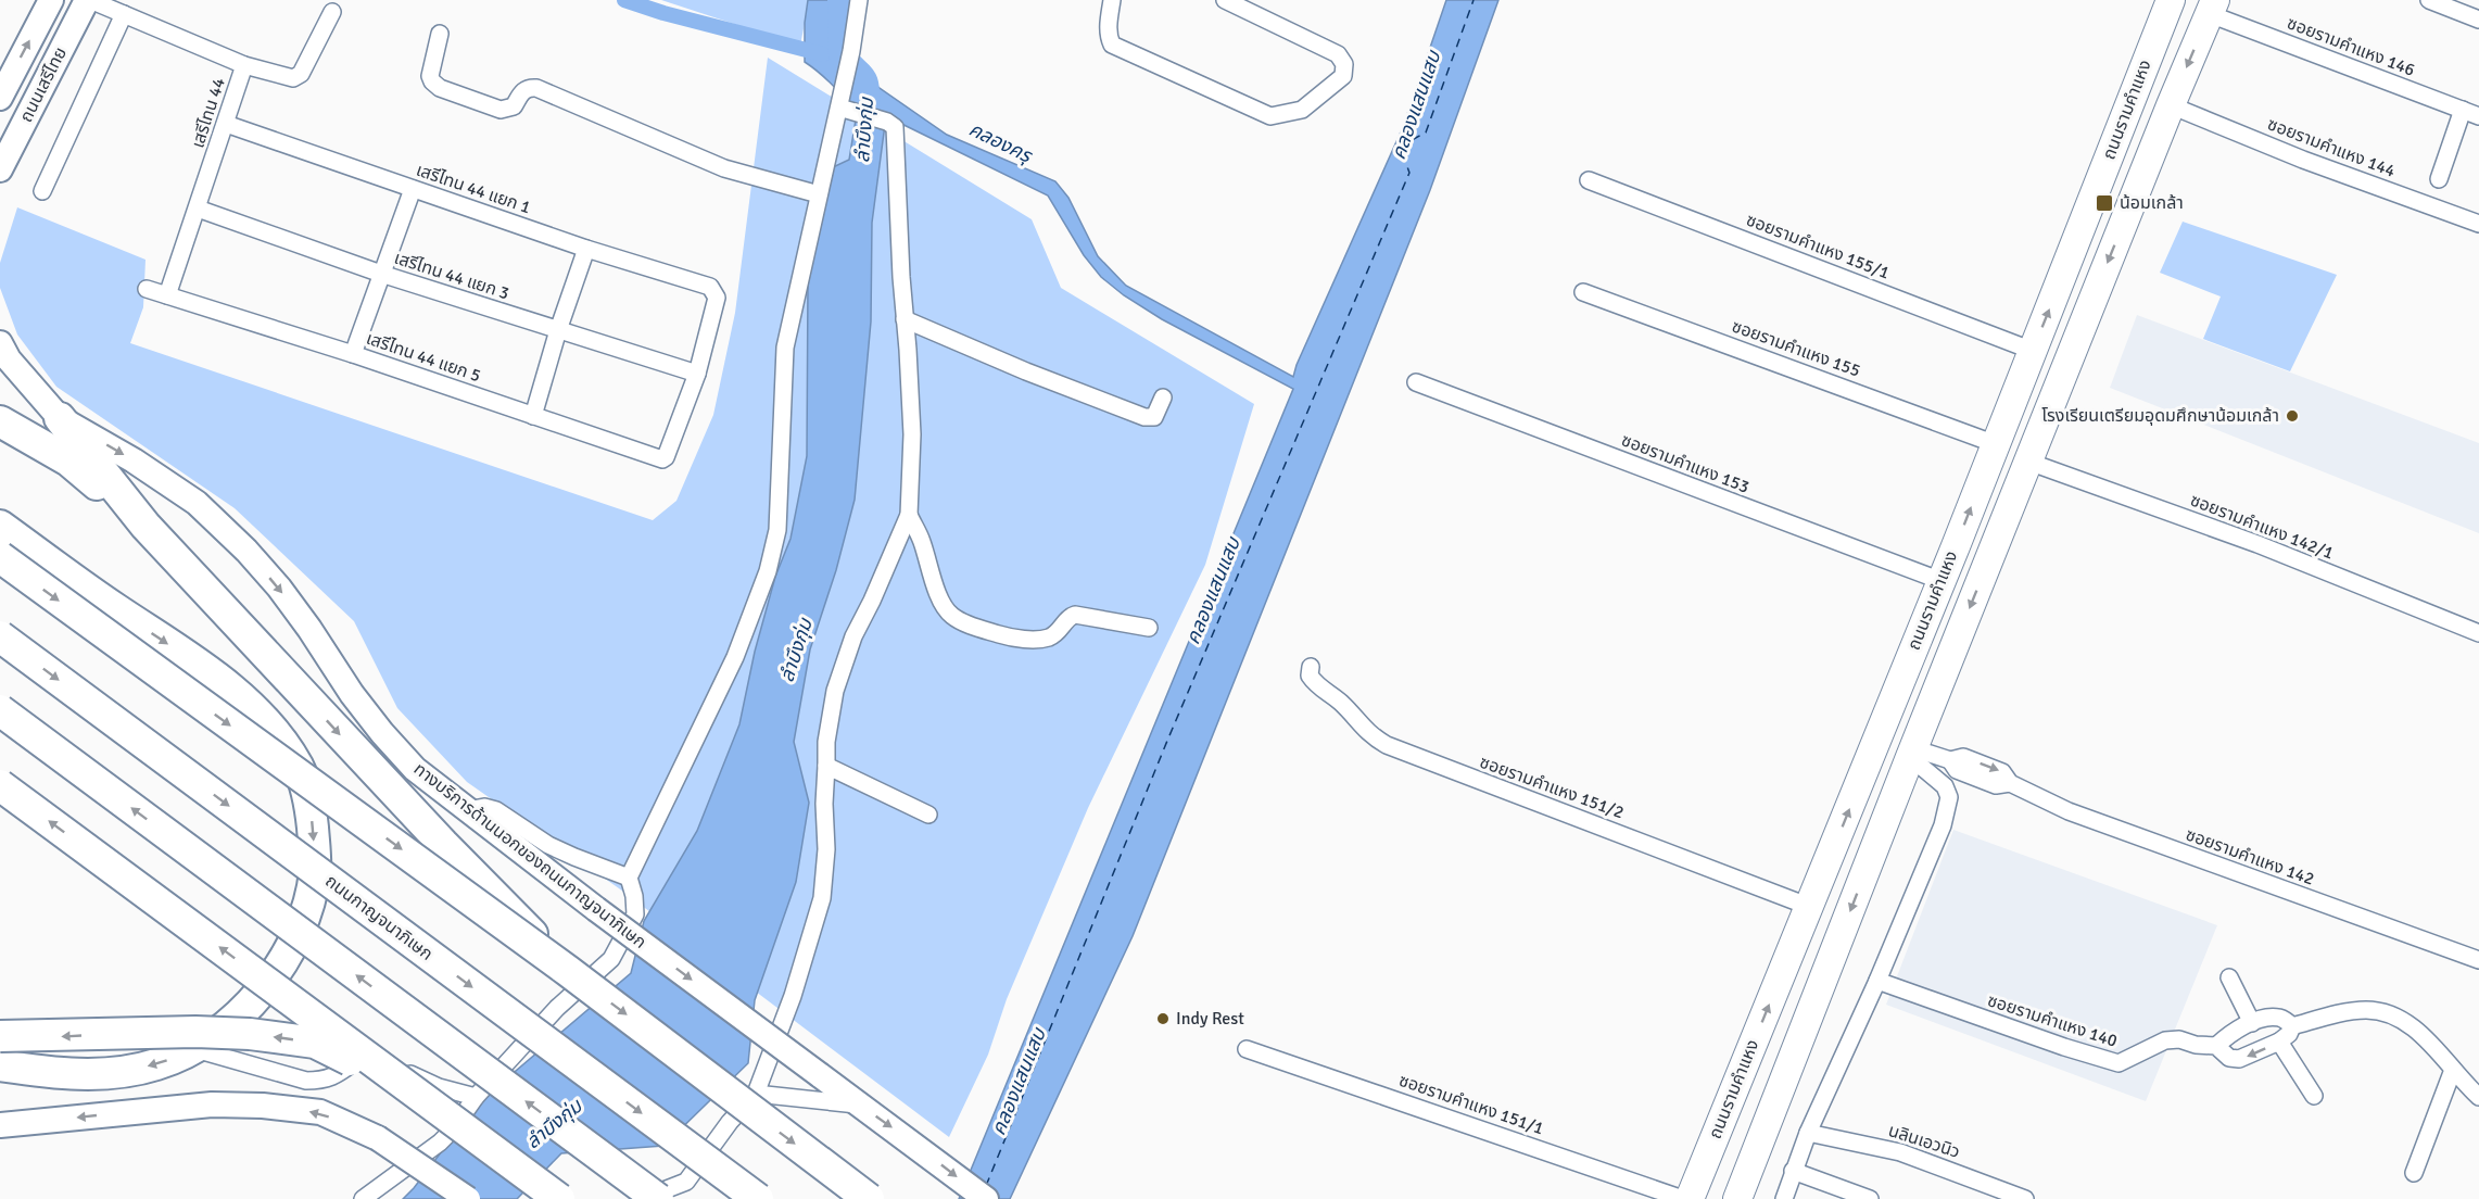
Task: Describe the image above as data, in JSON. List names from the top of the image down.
{
  "streets": {
    "highway": ["ถนนกาญจนาภิเษก"],
    "main road": ["ถนนเสรีไทย", "ถนนรามคำแหง", "ทางบริการด้านนอกของถนนกาญจนาภิเษก"],
    "street": [
      "ซอยรามคำแหง 146",
      "เสรีไทน 44",
      "ซอยรามคำแหง 144",
      "เสรีไทน 44 แยก 1",
      "ซอยรามคำแหง 155/1",
      "เสรีไทน 44 แยก 3",
      "ซอยรามคำแหง 155",
      "เสรีไทน 44 แยก 5",
      "ซอยรามคำแหง 153",
      "ซอยรามคำแหง 142/1",
      "ซอยรามคำแหง 151/2",
      "ซอยรามคำแหง 142",
      "ซอยรามคำแหง 140",
      "ซอยรามคำแหง 151/1",
      "นลินเอวนิว"
    ]
  },
  "crossings": [
    ["ซอยรามคำแหง 146", "ถนนรามคำแหง"],
    ["ถนนเสรีไทย", "เสรีไทน 44"],
    ["ถนนรามคำแหง", "ซอยรามคำแหง 144"],
    ["ถนนรามคำแหง", "ซอยรามคำแหง 155/1"],
    ["ถนนรามคำแหง", "ซอยรามคำแหง 155"],
    ["ถนนรามคำแหง", "ซอยรามคำแหง 153"],
    ["ถนนรามคำแหง", "ซอยรามคำแหง 142/1"],
    ["ถนนรามคำแหง", "ซอยรามคำแหง 151/2"],
    ["ถนนรามคำแหง", "ซอยรามคำแหง 142"],
    ["เสรีไทน 44", "เสรีไทน 44 แยก 1"],
    ["เสรีไทน 44", "เสรีไทน 44 แยก 3"],
    ["เสรีไทน 44", "เสรีไทน 44 แยก 5"],
    ["เสรีไทน 44 แยก 1", "เสรีไทน 44 แยก 3"],
    ["เสรีไทน 44 แยก 1", "เสรีไทน 44 แยก 5"],
    ["เสรีไทน 44 แยก 3", "เสรีไทน 44 แยก 5"]
  ],
  "one_way": ["ทางบริการด้านนอกของถนนกาญจนาภิเษก"],
  "water": ["คลองแสนแสบ", "ลำบึงกุ่ม", "คลองครุ"],
  "places": {
    "transit": ["น้อมเกล้า"],
    "other": ["โรงเรียนเตรียมอุดมศึกษาน้อมเกล้า", "Indy Rest"]
  }
}
